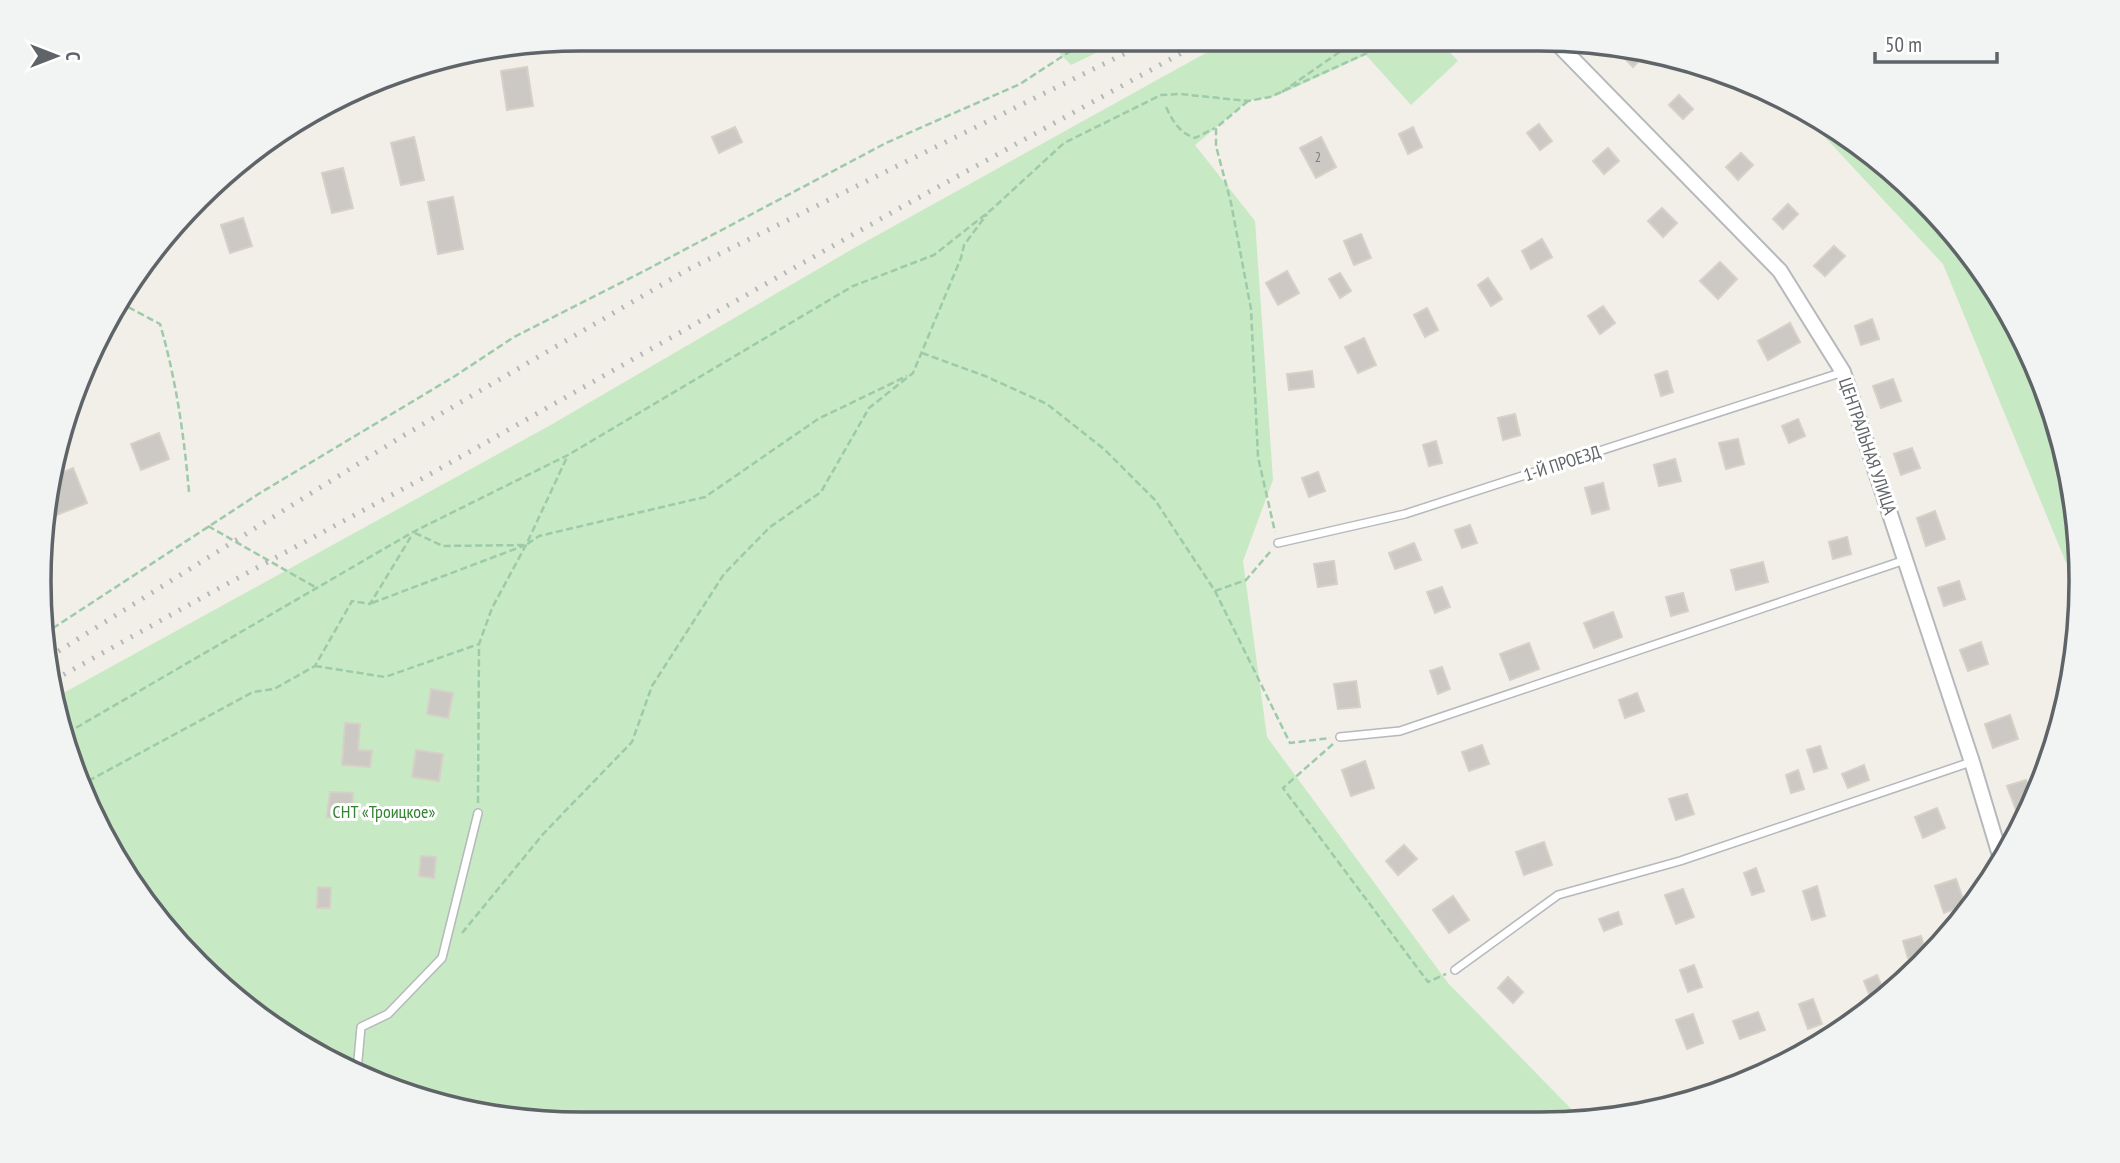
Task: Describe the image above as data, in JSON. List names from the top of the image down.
{
  "streets": {
    "street": ["ЦЕНТРАЛЬНАЯ УЛИЦА"],
    "lane": ["1-Й ПРОЕЗД"]
  },
  "crossings": [
    ["ЦЕНТРАЛЬНАЯ УЛИЦА", "1-Й ПРОЕЗД"]
  ],
  "parks": ["СНТ «Троицкое»"],
  "house_numbers": ["2"],
  "scale_bar": "50 m",
  "north": "right"
}
